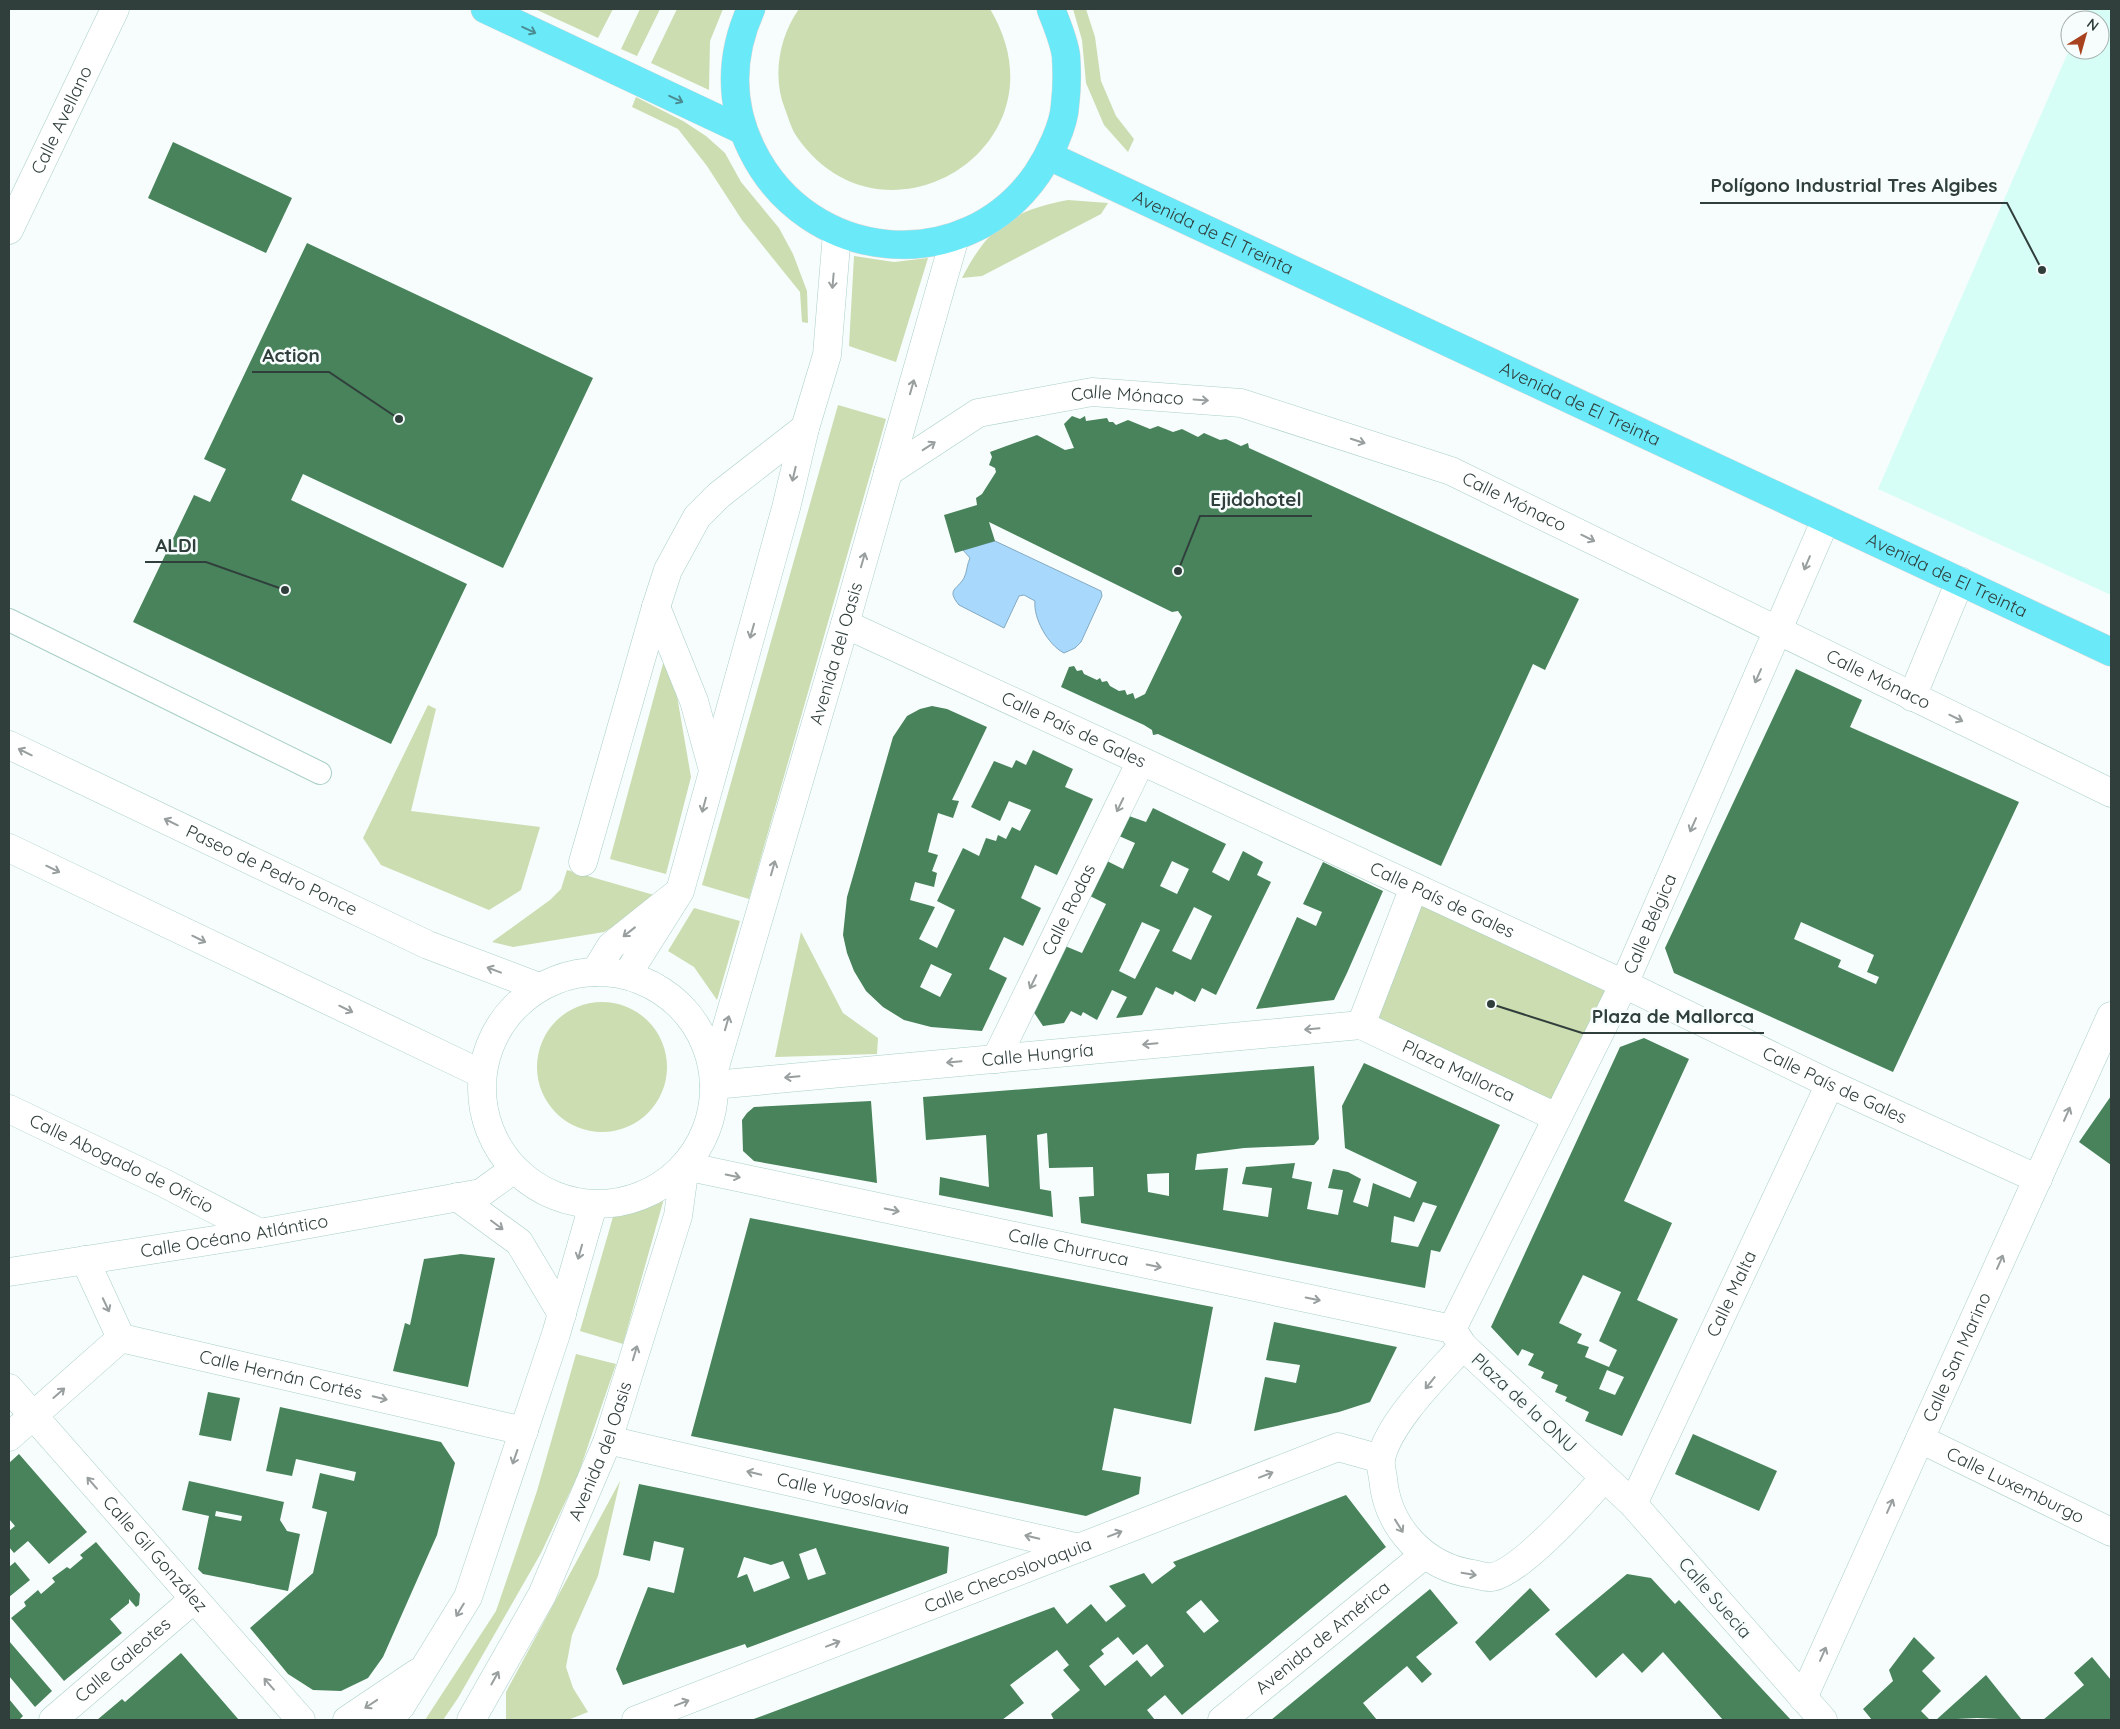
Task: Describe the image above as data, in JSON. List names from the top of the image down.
{
  "streets": {
    "main road": ["Avenida de El Treinta"],
    "street": [
      "Calle Avellano",
      "Calle Mónaco",
      "Avenida del Oasis",
      "Calle País de Gales",
      "Paseo de Pedro Ponce",
      "Calle Rodas",
      "Calle Bélgica",
      "Calle Hungría",
      "Plaza Mallorca",
      "Calle Abogado de Oficio",
      "Calle Océano Atlántico",
      "Calle Churruca",
      "Calle Malta",
      "Calle San Marino",
      "Calle Hernán Cortés",
      "Plaza de la ONU",
      "Calle Luxemburgo",
      "Calle Yugoslavia",
      "Calle Gil González",
      "Calle Checoslovaquia",
      "Calle Suecia",
      "Avenida de América",
      "Calle Galeotes"
    ]
  },
  "crossings": [
    ["Avenida de El Treinta", "Calle Bélgica"],
    ["Calle Mónaco", "Avenida del Oasis"],
    ["Calle Mónaco", "Calle Bélgica"],
    ["Avenida del Oasis", "Calle País de Gales"],
    ["Avenida del Oasis", "Calle Hungría"],
    ["Avenida del Oasis", "Calle Churruca"],
    ["Avenida del Oasis", "Calle Yugoslavia"],
    ["Calle País de Gales", "Calle Rodas"],
    ["Calle País de Gales", "Calle Bélgica"],
    ["Calle País de Gales", "Calle Malta"],
    ["Calle País de Gales", "Calle San Marino"],
    ["Calle Rodas", "Calle Hungría"],
    ["Calle Bélgica", "Plaza Mallorca"],
    ["Calle Bélgica", "Calle Churruca"],
    ["Calle Bélgica", "Plaza de la ONU"],
    ["Calle Hungría", "Plaza Mallorca"],
    ["Calle Abogado de Oficio", "Calle Océano Atlántico"],
    ["Calle Churruca", "Plaza de la ONU"],
    ["Calle Malta", "Calle Suecia"],
    ["Calle San Marino", "Calle Luxemburgo"],
    ["Calle San Marino", "Calle Suecia"],
    ["Plaza de la ONU", "Calle Checoslovaquia"],
    ["Plaza de la ONU", "Calle Suecia"],
    ["Plaza de la ONU", "Avenida de América"],
    ["Calle Yugoslavia", "Calle Checoslovaquia"],
    ["Calle Gil González", "Calle Galeotes"]
  ],
  "one_way": [
    "Calle Mónaco",
    "Calle Rodas",
    "Calle Bélgica",
    "Calle Hungría",
    "Calle Churruca",
    "Calle San Marino",
    "Calle Hernán Cortés",
    "Calle Yugoslavia",
    "Calle Gil González",
    "Calle Checoslovaquia"
  ],
  "places": [
    "Polígono Industrial Tres Algibes",
    "Action",
    "Ejidohotel",
    "ALDI",
    "Plaza de Mallorca"
  ],
  "north": "top right"
}
